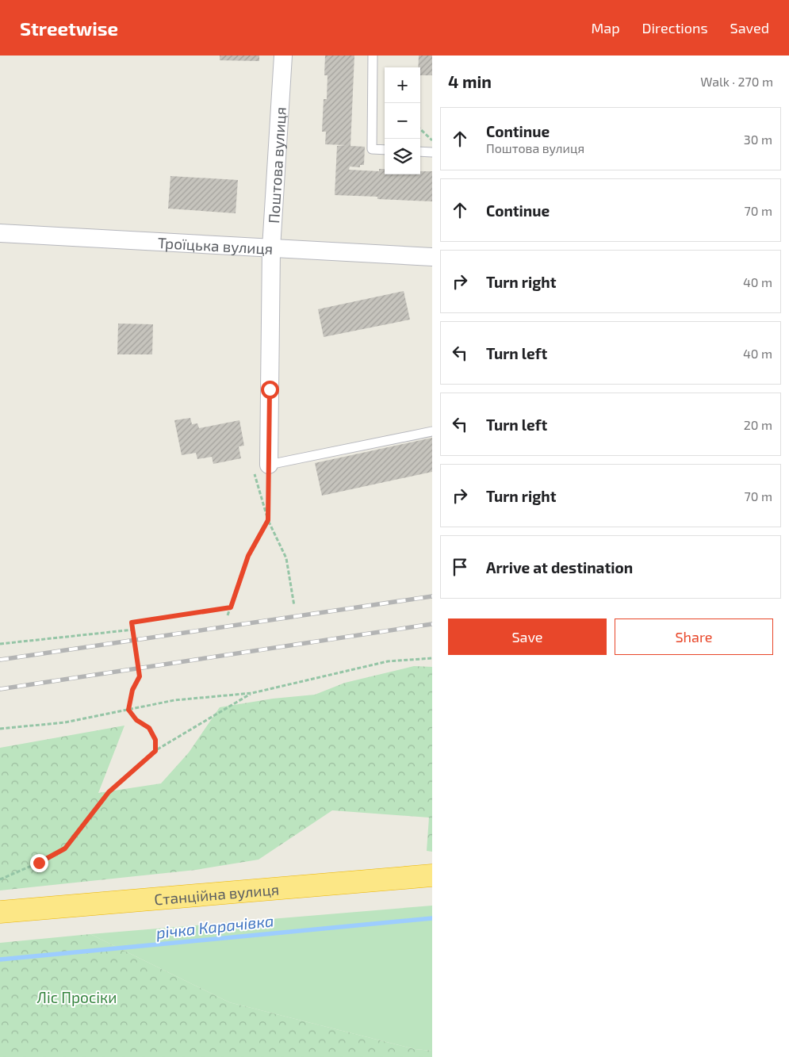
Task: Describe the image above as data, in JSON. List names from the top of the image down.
{
  "streets": {
    "highway": ["Станційна вулиця"],
    "street": ["Поштова вулиця", "Троїцька вулиця"]
  },
  "crossings": [
    ["Поштова вулиця", "Троїцька вулиця"]
  ],
  "water": ["річка Карачівка"],
  "parks": ["Ліс Просіки"],
  "page": {
    "header": "Streetwise",
    "nav": ["Map", "Directions", "Saved"],
    "heading": ["4 min", "Walk · 270 m"],
    "map_buttons": ["+", "−"],
    "list": [
      ["Continue", "Поштова вулиця", "30 m"],
      ["Continue", "70 m"],
      ["Turn right", "40 m"],
      ["Turn left", "40 m"],
      ["Turn left", "20 m"],
      ["Turn right", "70 m"],
      "Arrive at destination"
    ],
    "buttons": ["Save", "Share"]
  }
}
